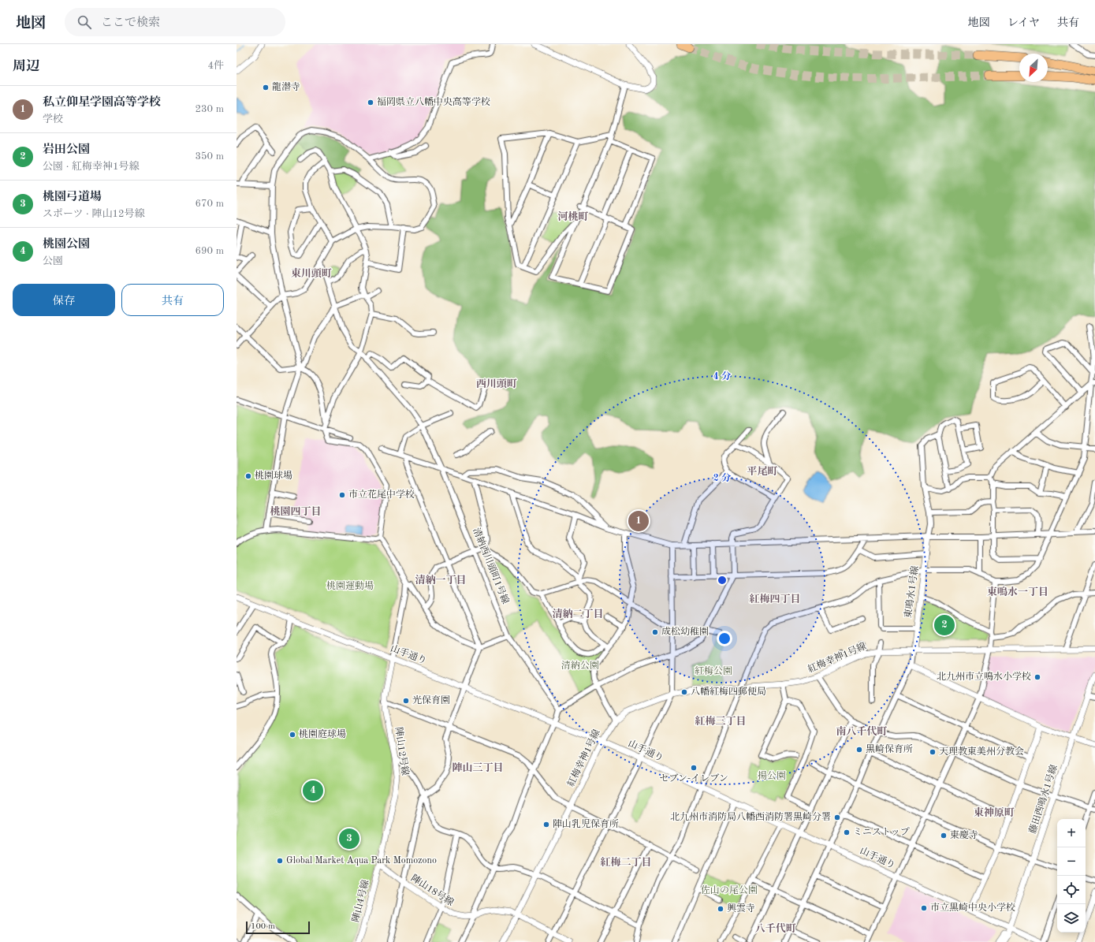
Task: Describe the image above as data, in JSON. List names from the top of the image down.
{
  "streets": {
    "street": [
      "清納西川頭町1号線",
      "東鳴水1号線",
      "山手通り",
      "紅梅幸神1号線",
      "陣山12号線",
      "藤田西鳴水1号線",
      "陣山18号線",
      "陣山4号線"
    ]
  },
  "crossings": [
    ["東鳴水1号線", "紅梅幸神1号線"],
    ["山手通り", "紅梅幸神1号線"],
    ["山手通り", "陣山12号線"],
    ["山手通り", "藤田西鳴水1号線"],
    ["紅梅幸神1号線", "陣山18号線"],
    ["陣山12号線", "陣山18号線"],
    ["陣山12号線", "陣山4号線"],
    ["陣山18号線", "陣山4号線"]
  ],
  "districts": [
    "河桃町",
    "東川頭町",
    "西川頭町",
    "平尾町",
    "桃園四丁目",
    "清納一丁目",
    "東鳴水一丁目",
    "紅梅四丁目",
    "清納二丁目",
    "紅梅三丁目",
    "南八千代町",
    "陣山三丁目",
    "東神原町",
    "紅梅二丁目",
    "八千代町"
  ],
  "parks": [
    "桃園運動場",
    "清納公園",
    "紅梅公園",
    "揚公園",
    "佐山の尾公園"
  ],
  "places": [
    "龍潜寺",
    "福岡県立八幡中央高等学校",
    "桃園球場",
    "市立花尾中学校",
    "成松幼稚園",
    "北九州市立鳴水小学校",
    "八幡紅梅四郵便局",
    "光保育園",
    "桃園庭球場",
    "黒崎保育所",
    "天理教東美州分教会",
    "セブン-イレブン",
    "北九州市消防局八幡西消防署黒崎分署",
    "陣山乳児保育所",
    "ミニストップ",
    "東慶寺",
    "Global Market Aqua Park Momozono",
    "市立黒崎中央小学校",
    "興雲寺"
  ],
  "scale_bar": "100 m",
  "north": "bottom left",
  "page": {
    "header": "地図",
    "search": "ここで検索",
    "nav": ["地図", "レイヤ", "共有"],
    "heading": ["周辺", "4件"],
    "list": [
      {
        "mark": "1",
        "name": "私立仰星学園高等学校",
        "note": "学校",
        "value": "230 m"
      },
      {
        "mark": "2",
        "name": "岩田公園",
        "note": "公園 · 紅梅幸神1号線",
        "value": "350 m"
      },
      {
        "mark": "3",
        "name": "桃園弓道場",
        "note": "スポーツ · 陣山12号線",
        "value": "670 m"
      },
      {
        "mark": "4",
        "name": "桃園公園",
        "note": "公園",
        "value": "690 m"
      }
    ],
    "buttons": ["保存", "共有"],
    "pins": [
      "1",
      "2",
      "4",
      "3"
    ],
    "map_buttons": ["+", "−"],
    "scale": "100 m"
  },
  "rings": ["4 分", "2 分"]
}
